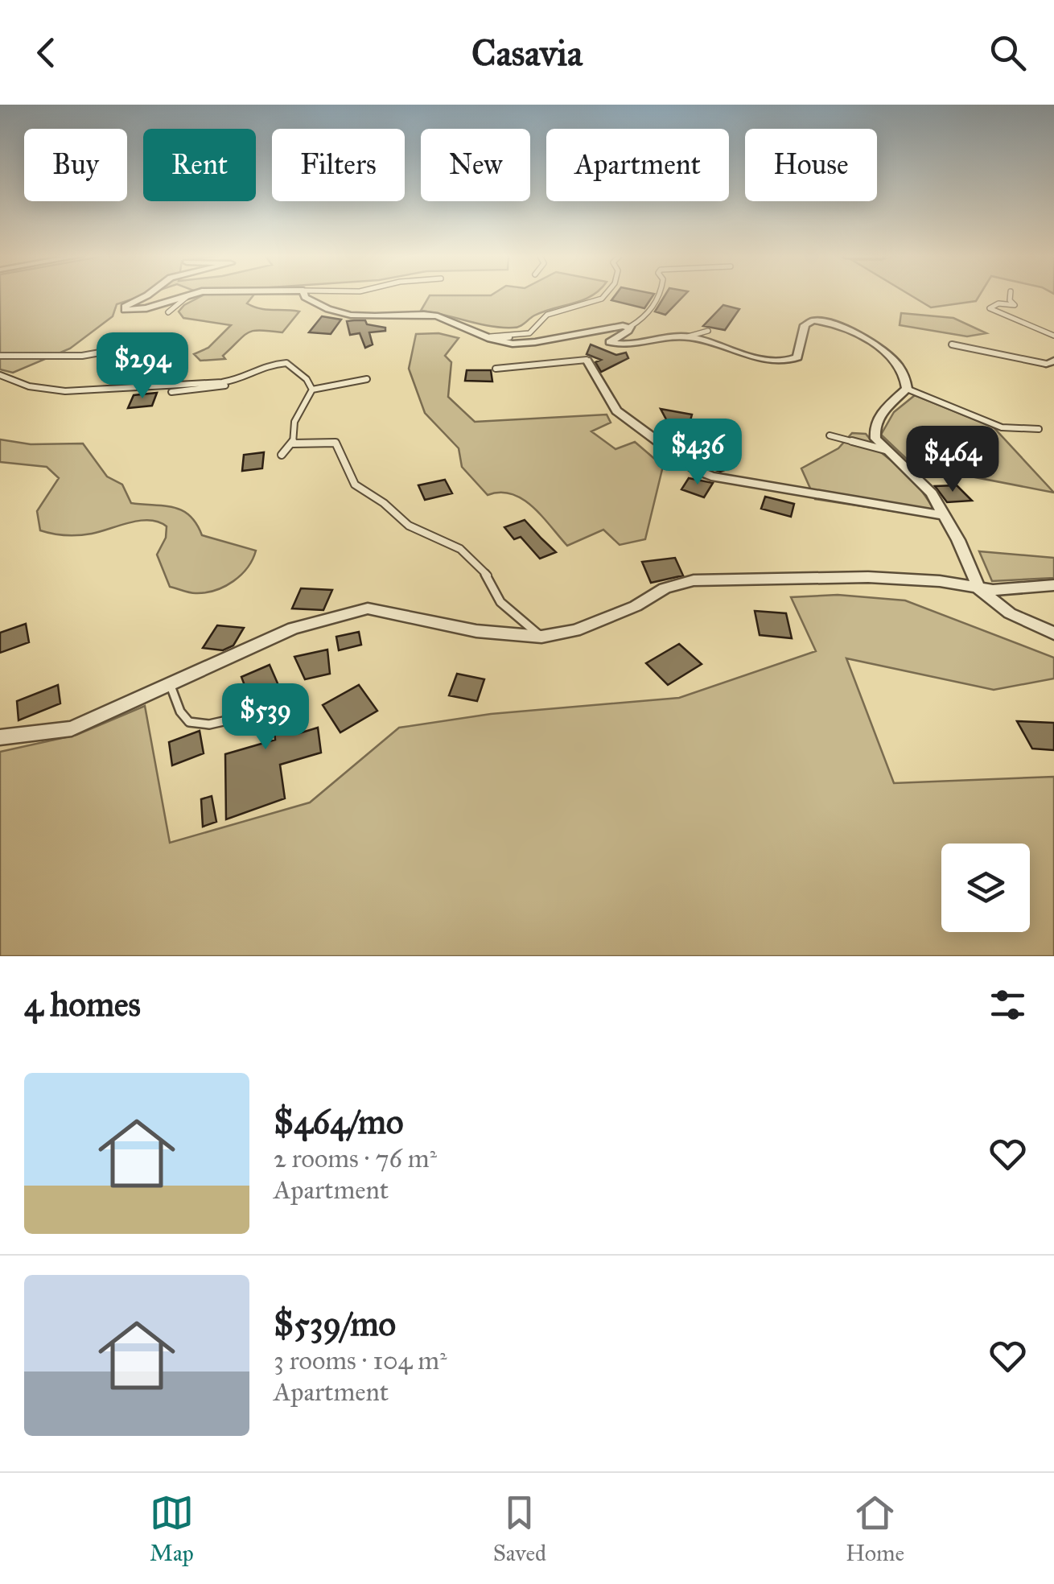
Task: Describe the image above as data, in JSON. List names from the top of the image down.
{
  "page": {
    "header": "Casavia",
    "chip": [
      "Buy",
      "Rent",
      "Filters",
      "New",
      "Apartment",
      "House"
    ],
    "price": [
      "$294",
      "$436",
      "$464",
      "$539"
    ],
    "heading": "4 homes",
    "list": [
      {
        "name": "$464/mo",
        "note": "2 rooms · 76 m² · Apartment"
      },
      {
        "name": "$539/mo",
        "note": "3 rooms · 104 m² · Apartment"
      }
    ],
    "tabs": ["Map", "Saved", "Home"]
  }
}
